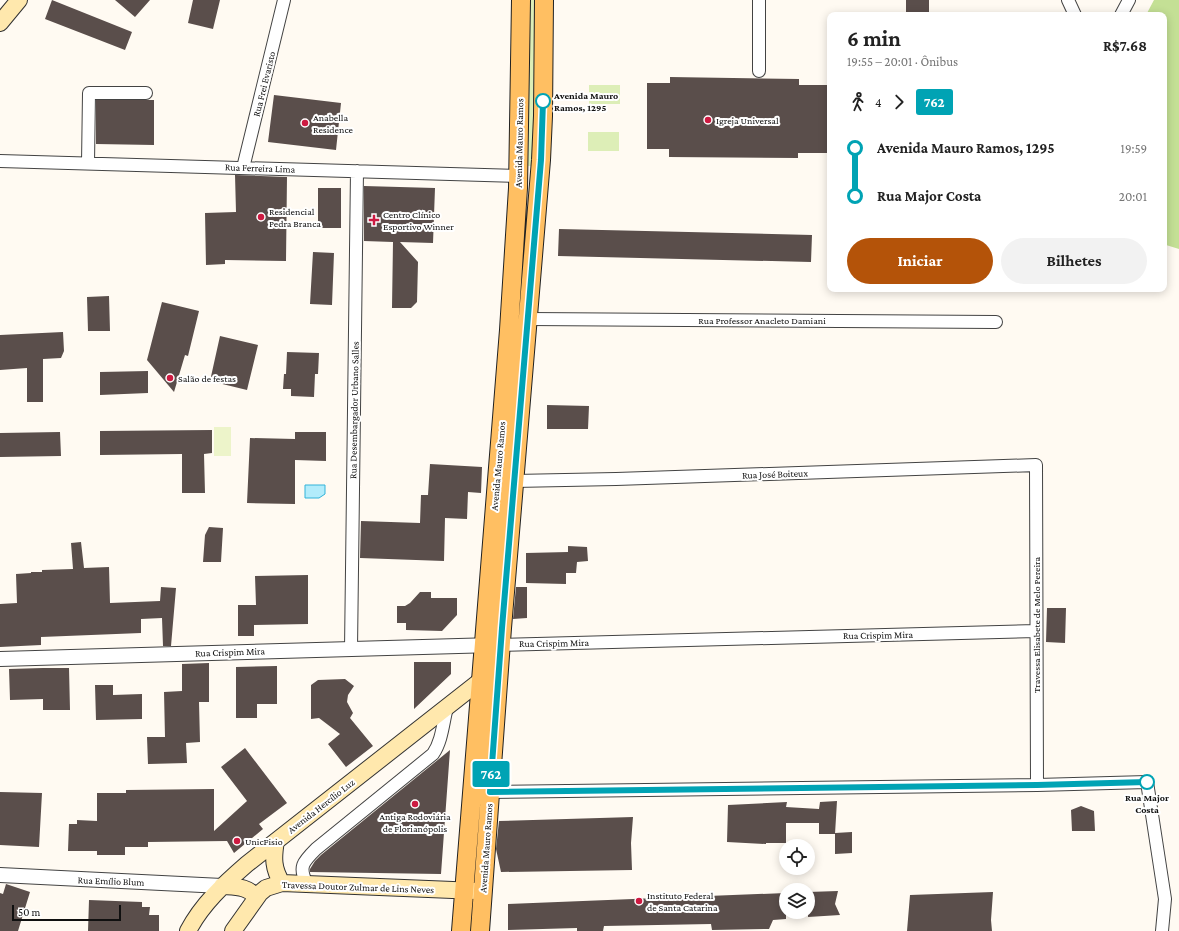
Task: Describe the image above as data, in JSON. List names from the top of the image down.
{
  "streets": {
    "main road": ["Avenida Mauro Ramos", "Avenida Hercílio Luz", "Travessa Doutor Zulmar de Lins Neves"],
    "street": [
      "Rua Frei Evaristo",
      "Rua Ferreira Lima",
      "Rua Professor Anacleto Damiani",
      "Rua Desembargador Urbano Salles",
      "Rua José Boiteux",
      "Travessa Elisabete de Melo Pereira",
      "Rua Crispim Mira",
      "Rua Emílio Blum"
    ]
  },
  "crossings": [
    ["Rua Frei Evaristo", "Rua Ferreira Lima"],
    ["Avenida Mauro Ramos", "Rua Ferreira Lima"],
    ["Avenida Mauro Ramos", "Rua Professor Anacleto Damiani"],
    ["Avenida Mauro Ramos", "Rua José Boiteux"],
    ["Avenida Mauro Ramos", "Rua Crispim Mira"],
    ["Avenida Mauro Ramos", "Avenida Hercílio Luz"],
    ["Avenida Mauro Ramos", "Travessa Doutor Zulmar de Lins Neves"],
    ["Rua Ferreira Lima", "Rua Desembargador Urbano Salles"],
    ["Rua Desembargador Urbano Salles", "Rua Crispim Mira"],
    ["Rua José Boiteux", "Travessa Elisabete de Melo Pereira"],
    ["Travessa Elisabete de Melo Pereira", "Rua Crispim Mira"],
    ["Avenida Hercílio Luz", "Rua Emílio Blum"]
  ],
  "places": {
    "other": [
      "Avenida Mauro Ramos, 1295",
      "Igreja Universal",
      "Anabella Residence",
      "Residencial Pedra Branca",
      "Salão de festas",
      "Rua Major Costa",
      "Antiga Rodoviária de Florianópolis",
      "UnicFisio",
      "Instituto Federal de Santa Catarina"
    ],
    "health": ["Centro Clínico Esportivo Winner"]
  },
  "lines": ["bus line 762"],
  "scale_bar": "50 m",
  "page": {
    "on_map": "762",
    "heading": ["6 min", "19:55 – 20:01 · Ônibus", "R$7.68"],
    "legs": ["4", "762"],
    "list": [
      {
        "name": "Avenida Mauro Ramos, 1295",
        "value": "19:59"
      },
      {
        "name": "Rua Major Costa",
        "value": "20:01"
      }
    ],
    "buttons": ["Iniciar", "Bilhetes"],
    "scale": "50 m"
  }
}
